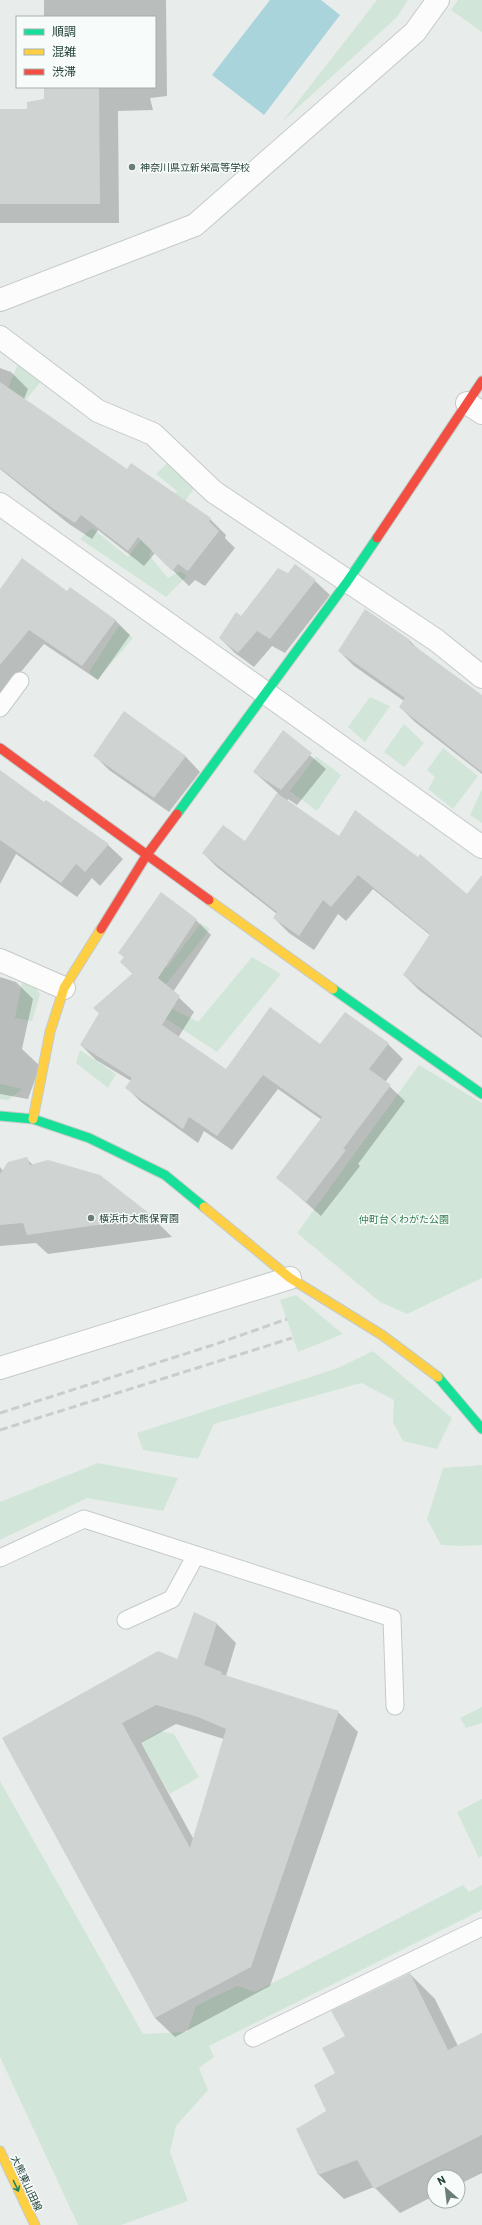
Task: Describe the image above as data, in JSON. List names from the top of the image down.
{
  "streets": {
    "street": ["大熊東山田線"]
  },
  "one_way": ["大熊東山田線"],
  "parks": ["仲町台くわがた公園"],
  "places": ["神奈川県立新栄高等学校", "横浜市大熊保育園"],
  "legend": ["順調", "混雑", "渋滞"],
  "north": "top left"
}
